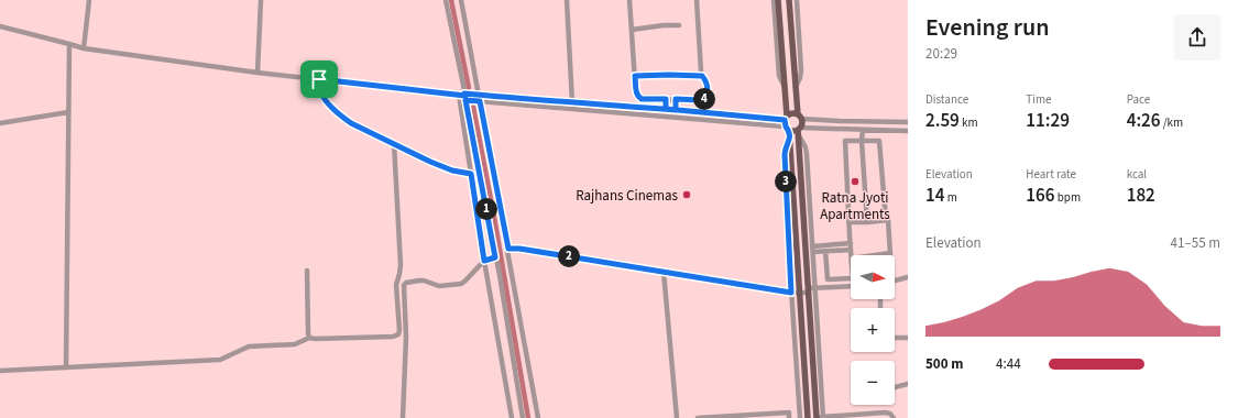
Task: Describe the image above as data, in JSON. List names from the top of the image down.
{
  "places": ["Ratna Jyoti Apartments", "Rajhans Cinemas"],
  "north": "right",
  "page": {
    "heading": ["Evening run", "20:29"],
    "stats": [
      ["Distance", "2.59 km"],
      ["Time", "11:29"],
      ["Pace", "4:26 /km"],
      ["Elevation", "14 m"],
      ["Heart rate", "166 bpm"],
      ["kcal", "182"]
    ],
    "pins": [
      "4",
      "3",
      "1",
      "2"
    ],
    "chart": ["Elevation", "41–55 m"],
    "map_buttons": ["+", "−"],
    "list": [
      {
        "name": "500 m",
        "note": "4:44"
      }
    ]
  }
}
